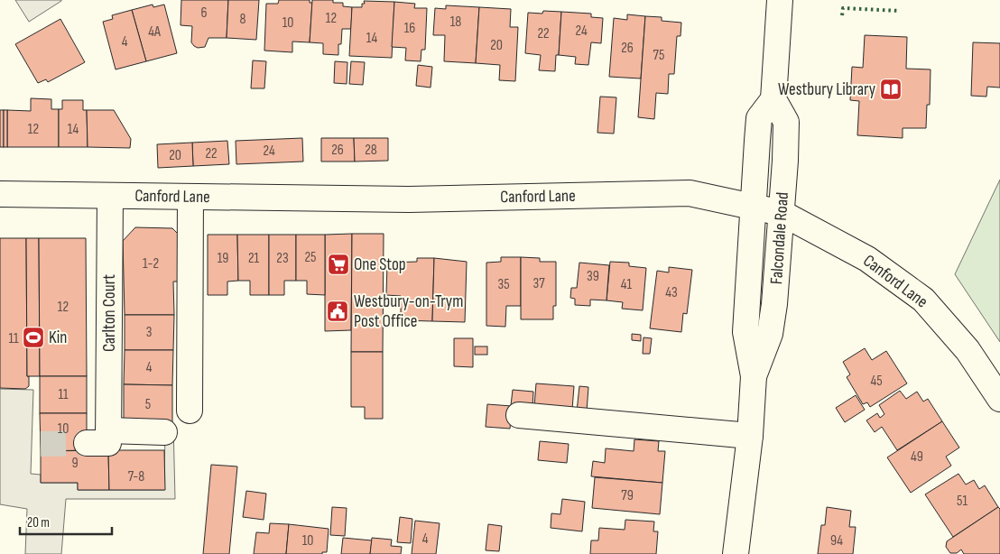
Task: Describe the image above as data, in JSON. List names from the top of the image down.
{
  "streets": {
    "street": ["Canford Lane", "Falcondale Road", "Carlton Court"]
  },
  "crossings": [
    ["Canford Lane", "Falcondale Road"],
    ["Canford Lane", "Carlton Court"]
  ],
  "places": {
    "library": ["Westbury Library"],
    "supermarket": ["One Stop"],
    "public building": ["Westbury-on-Trym Post Office"],
    "sports": ["Kin"]
  },
  "house_numbers": [
    "6",
    "12",
    "8",
    "18",
    "10",
    "16",
    "24",
    "4A",
    "22",
    "14",
    "4",
    "20",
    "26",
    "75",
    "12",
    "14",
    "26",
    "28",
    "24",
    "22",
    "20",
    "25",
    "19",
    "21",
    "23",
    "1-2",
    "39",
    "37",
    "35",
    "41",
    "43",
    "12",
    "3",
    "11",
    "4",
    "45",
    "11",
    "5",
    "10",
    "49",
    "9",
    "7-8",
    "79",
    "51",
    "4",
    "10",
    "94"
  ],
  "scale_bar": "20 m"
}
